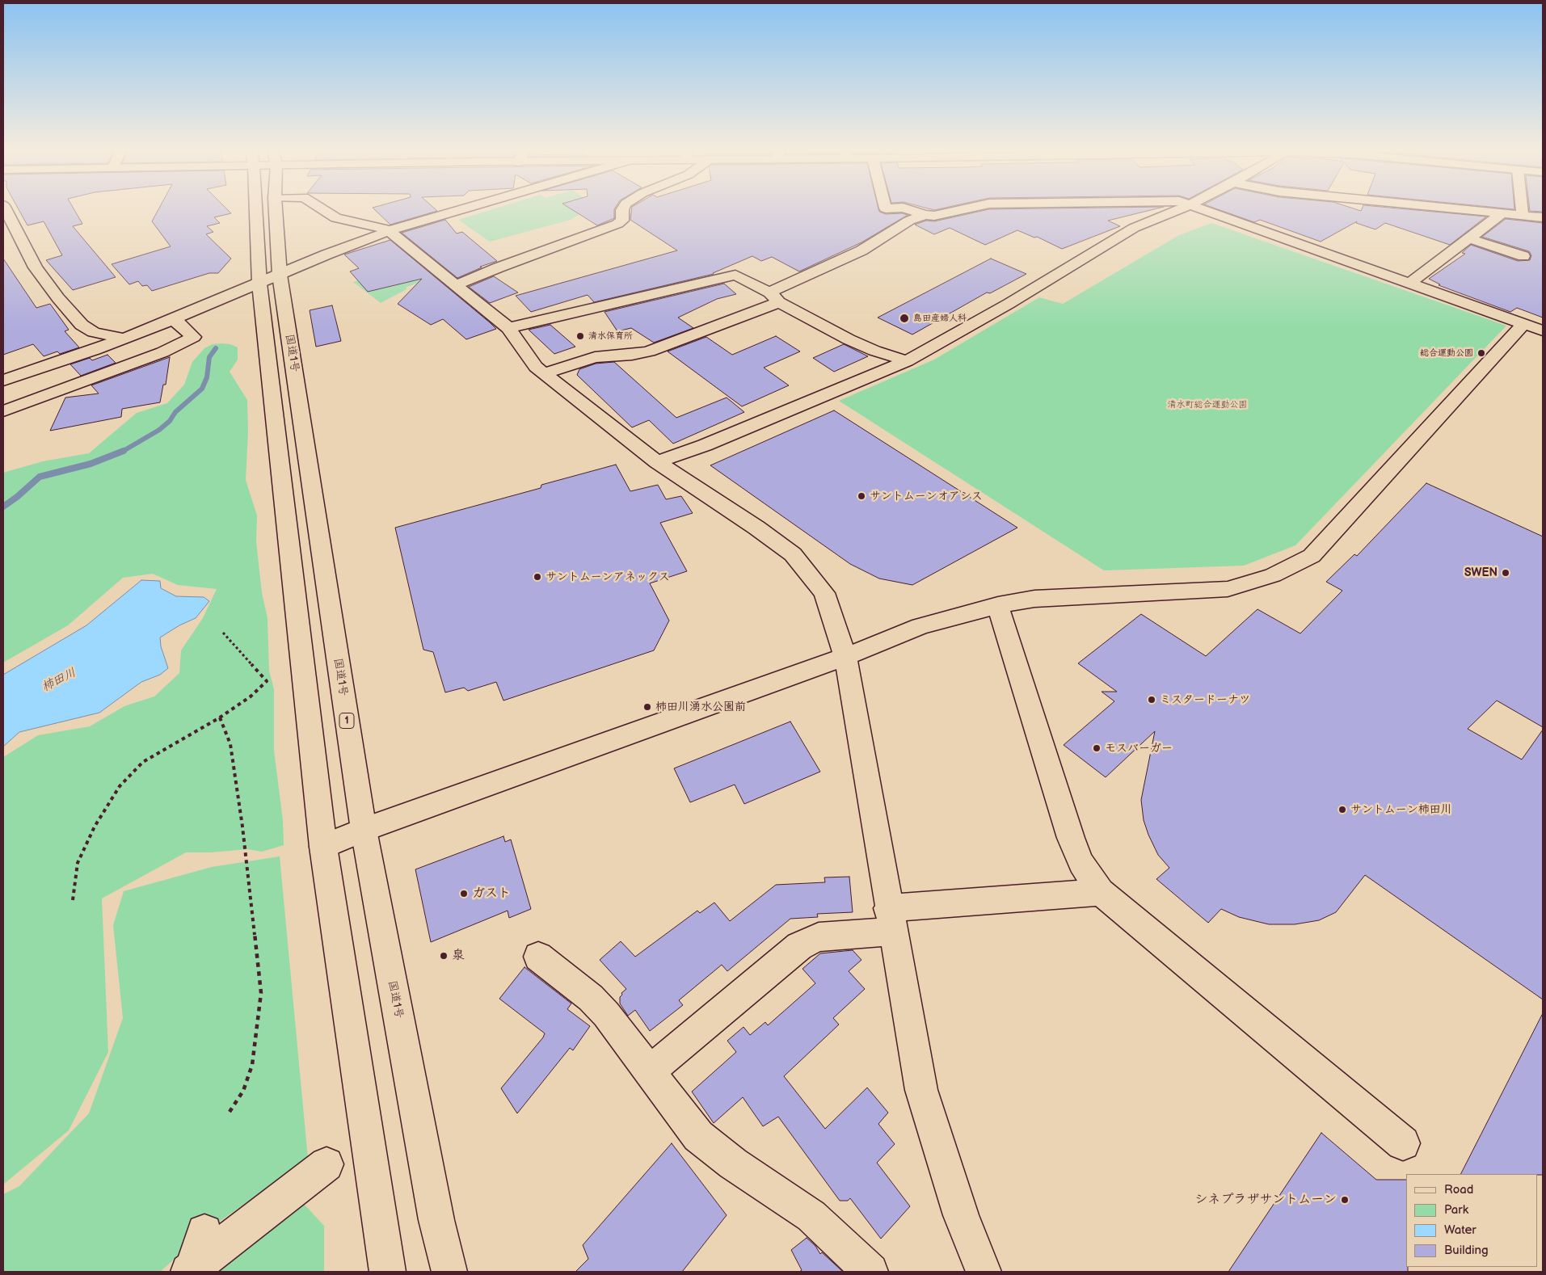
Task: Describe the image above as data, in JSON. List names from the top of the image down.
{
  "streets": {
    "main road": ["国道1号", "1"]
  },
  "water": ["柿田川"],
  "parks": ["清水町総合運動公園"],
  "places": [
    "島田産婦人科",
    "清水保育所",
    "総合運動公園",
    "サントムーンオアシス",
    "SWEN",
    "サントムーンアネックス",
    "ミスタードーナツ",
    "柿田川湧水公園前",
    "モスバーガー",
    "サントムーン柿田川",
    "ガスト",
    "泉",
    "シネプラザサントムーン"
  ],
  "legend": [
    "Road",
    "Park",
    "Water",
    "Building"
  ]
}
